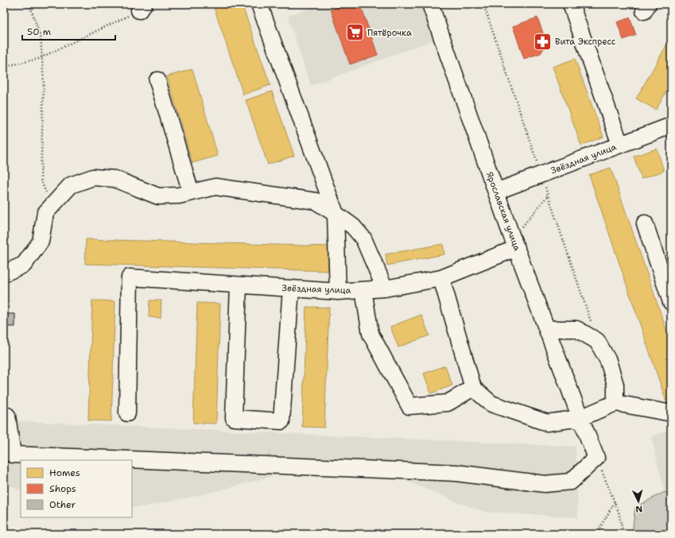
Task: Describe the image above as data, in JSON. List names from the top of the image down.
{
  "streets": {
    "street": ["Звёздная улица", "Ярославская улица"]
  },
  "crossings": [
    ["Звёздная улица", "Ярославская улица"]
  ],
  "places": {
    "supermarket": ["Пятёрочка"],
    "pharmacy": ["Вита Экспресс"]
  },
  "legend": ["Homes", "Shops", "Other"],
  "scale_bar": "50 m",
  "north": "bottom"
}
